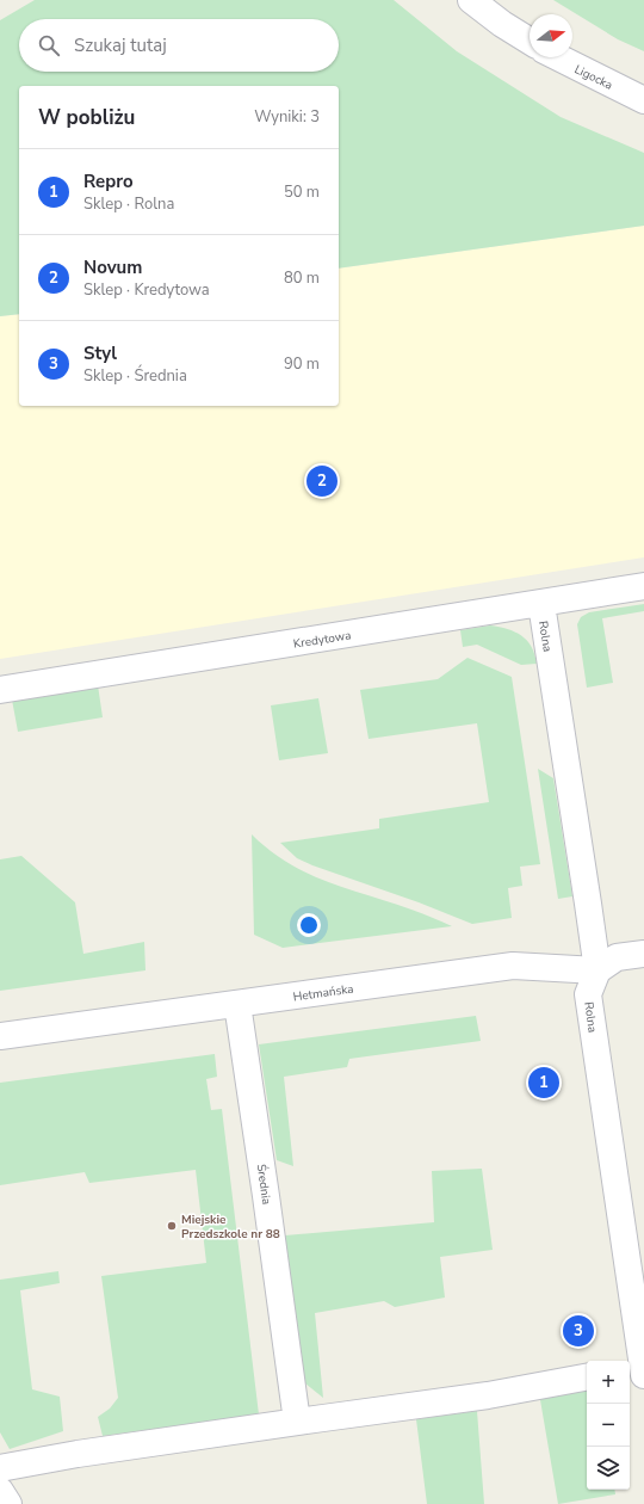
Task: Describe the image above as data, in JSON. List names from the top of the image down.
{
  "streets": {
    "street": [
      "Ligocka",
      "Rolna",
      "Kredytowa",
      "Hetmańska",
      "Średnia"
    ]
  },
  "crossings": [
    ["Rolna", "Kredytowa"],
    ["Rolna", "Hetmańska"],
    ["Hetmańska", "Średnia"]
  ],
  "places": ["Miejskie Przedszkole nr 88"],
  "north": "right",
  "page": {
    "search": "Szukaj tutaj",
    "heading": ["W pobliżu", "Wyniki: 3"],
    "list": [
      {
        "mark": "1",
        "name": "Repro",
        "note": "Sklep · Rolna",
        "value": "50 m"
      },
      {
        "mark": "2",
        "name": "Novum",
        "note": "Sklep · Kredytowa",
        "value": "80 m"
      },
      {
        "mark": "3",
        "name": "Styl",
        "note": "Sklep · Średnia",
        "value": "90 m"
      }
    ],
    "pins": ["2", "1", "3"],
    "map_buttons": ["+", "−"]
  }
}
